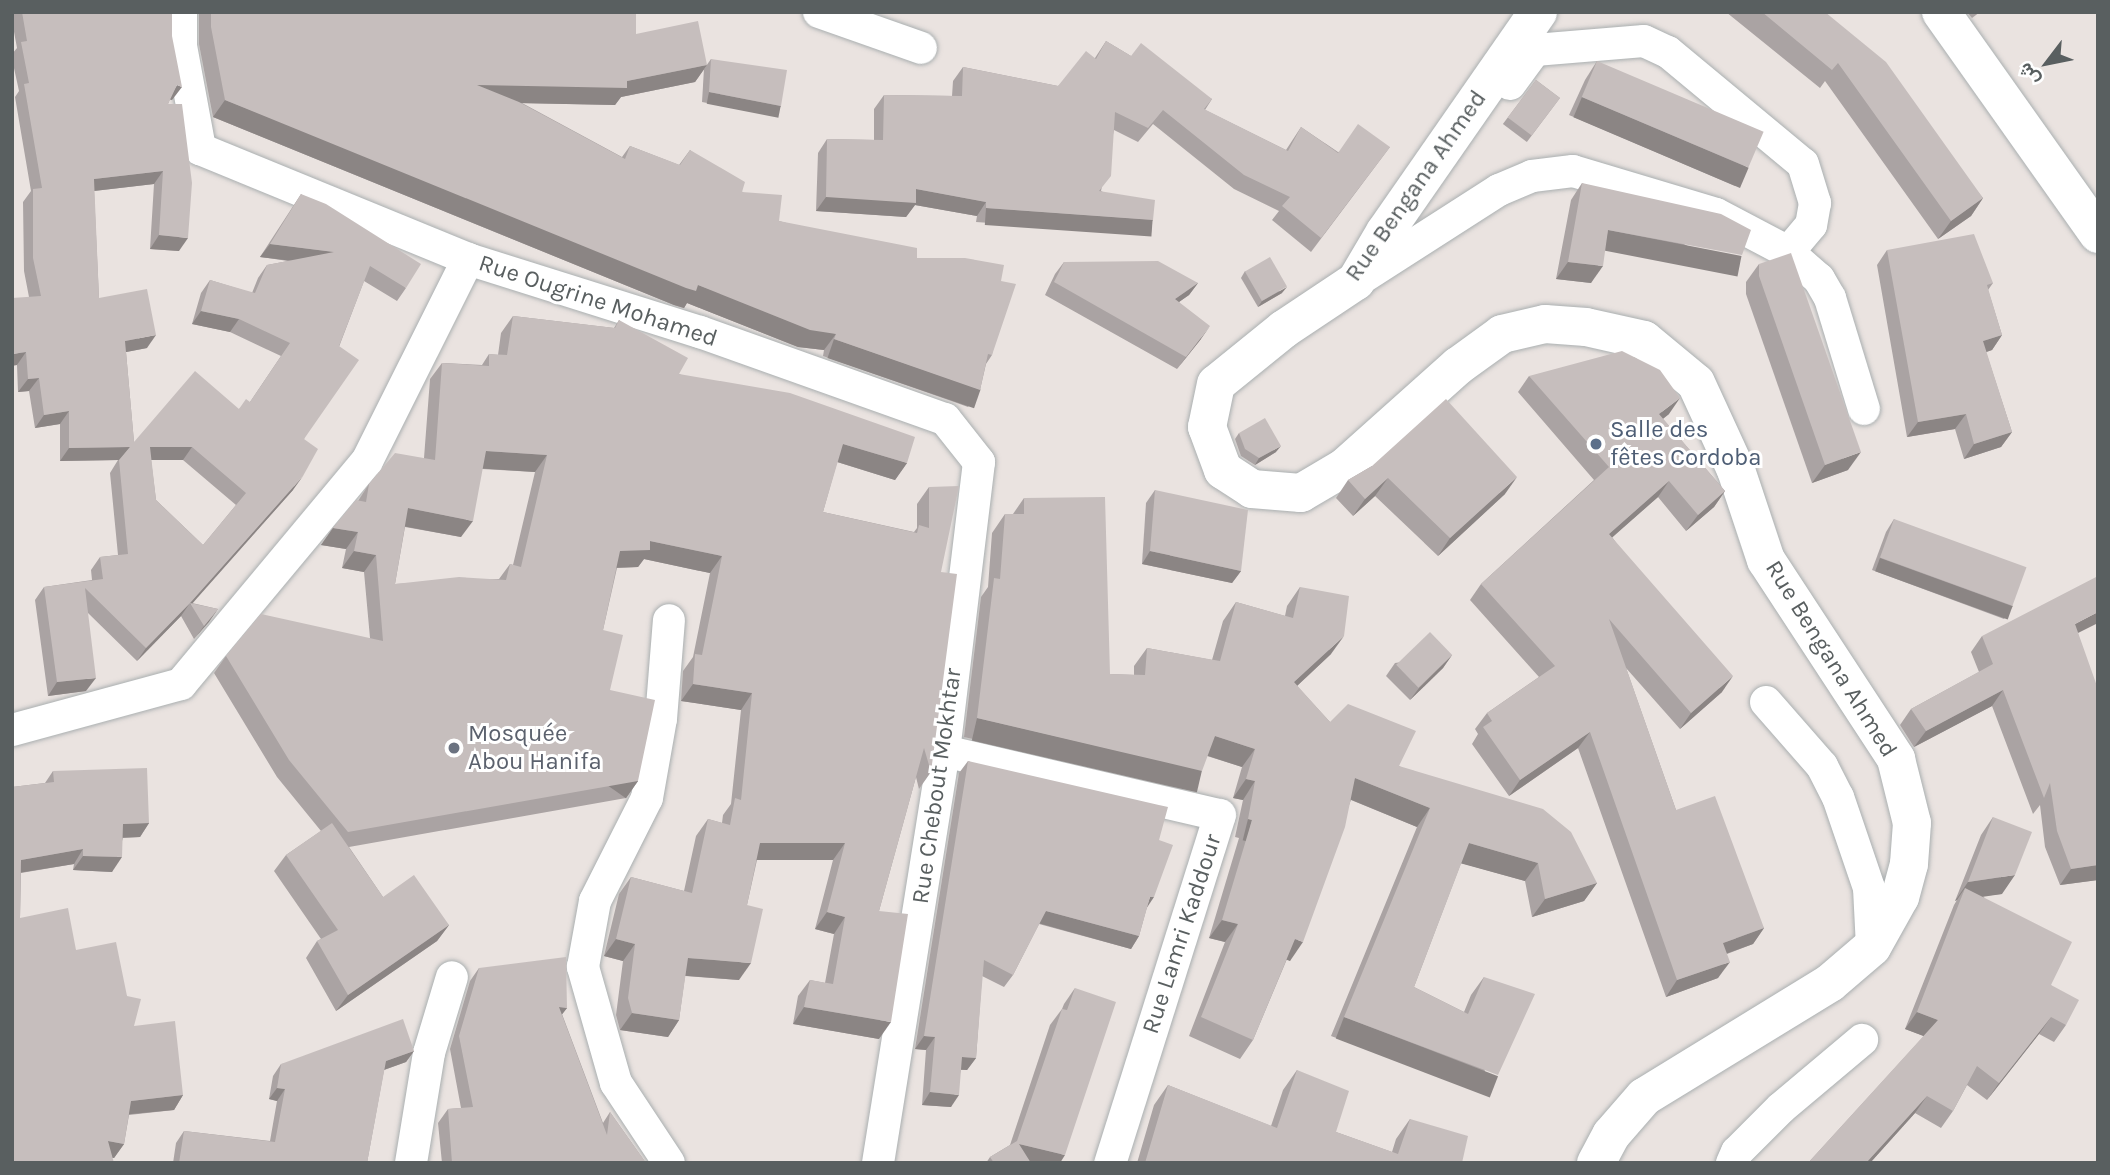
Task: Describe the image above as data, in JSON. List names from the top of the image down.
{
  "streets": {
    "street": [
      "Rue Bengana Ahmed",
      "Rue Ougrine Mohamed",
      "Rue Chebout Mokhtar",
      "Rue Lamri Kaddour"
    ]
  },
  "crossings": [
    ["Rue Ougrine Mohamed", "Rue Chebout Mokhtar"],
    ["Rue Chebout Mokhtar", "Rue Lamri Kaddour"]
  ],
  "places": ["Salle des fêtes Cordoba", "Mosquée Abou Hanifa"],
  "north": "bottom left"
}
